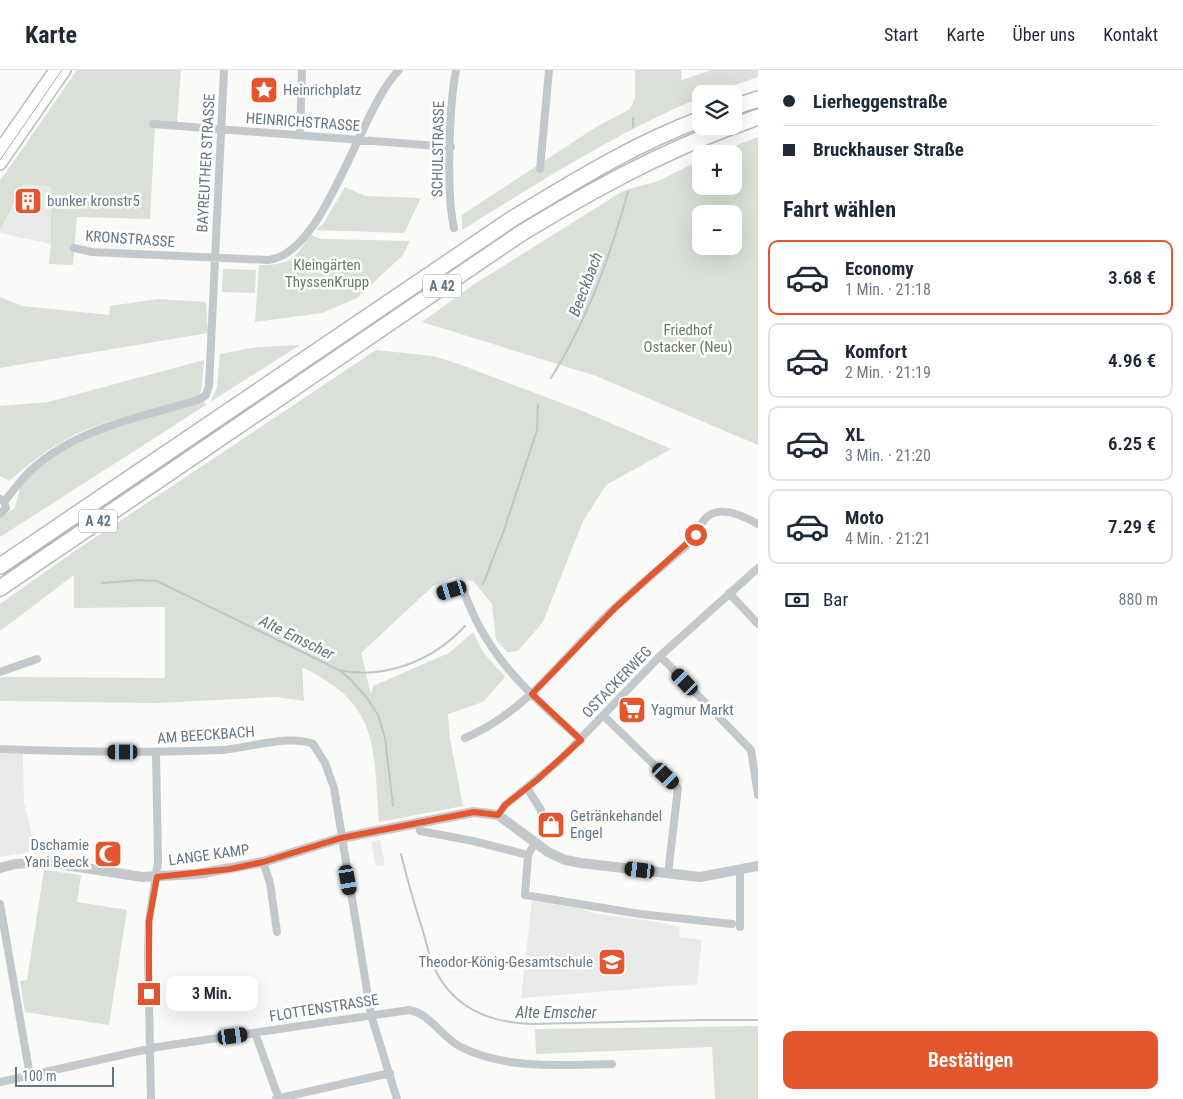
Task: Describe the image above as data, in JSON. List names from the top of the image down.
{
  "streets": {
    "highway": ["A 42"],
    "street": [
      "HEINRICHSTRASSE",
      "SCHULSTRASSE",
      "BAYREUTHER STRASSE",
      "KRONSTRASSE",
      "OSTACKERWEG",
      "AM BEECKBACH",
      "LANGE KAMP",
      "FLOTTENSTRASSE"
    ]
  },
  "crossings": [
    ["HEINRICHSTRASSE", "SCHULSTRASSE"],
    ["HEINRICHSTRASSE", "BAYREUTHER STRASSE"],
    ["HEINRICHSTRASSE", "KRONSTRASSE"],
    ["BAYREUTHER STRASSE", "KRONSTRASSE"],
    ["OSTACKERWEG", "LANGE KAMP"],
    ["AM BEECKBACH", "LANGE KAMP"]
  ],
  "water": ["Beeckbach", "Alte Emscher"],
  "parks": ["Kleingärten ThyssenKrupp", "Friedhof Ostacker (Neu)"],
  "places": {
    "place": ["Heinrichplatz"],
    "building": ["bunker kronstr5"],
    "supermarket": ["Yagmur Markt"],
    "shop": ["Getränkehandel Engel"],
    "mosque": ["Dschamie Yani Beeck"],
    "school or university": ["Theodor-König-Gesamtschule"]
  },
  "scale_bar": "100 m",
  "page": {
    "header": "Karte",
    "nav": [
      "Start",
      "Karte",
      "Über uns",
      "Kontakt"
    ],
    "banner": ["Lierheggenstraße", "Bruckhauser Straße"],
    "map_buttons": ["+", "−"],
    "heading": "Fahrt wählen",
    "list": [
      {
        "name": "Economy",
        "note": "1 Min. · 21:18",
        "value": "3.68 €"
      },
      {
        "name": "Komfort",
        "note": "2 Min. · 21:19",
        "value": "4.96 €"
      },
      {
        "name": "XL",
        "note": "3 Min. · 21:20",
        "value": "6.25 €"
      },
      {
        "name": "Moto",
        "note": "4 Min. · 21:21",
        "value": "7.29 €"
      }
    ],
    "pay": ["Bar", "880 m"],
    "bubble": "3 Min.",
    "buttons": "Bestätigen",
    "scale": "100 m"
  }
}
